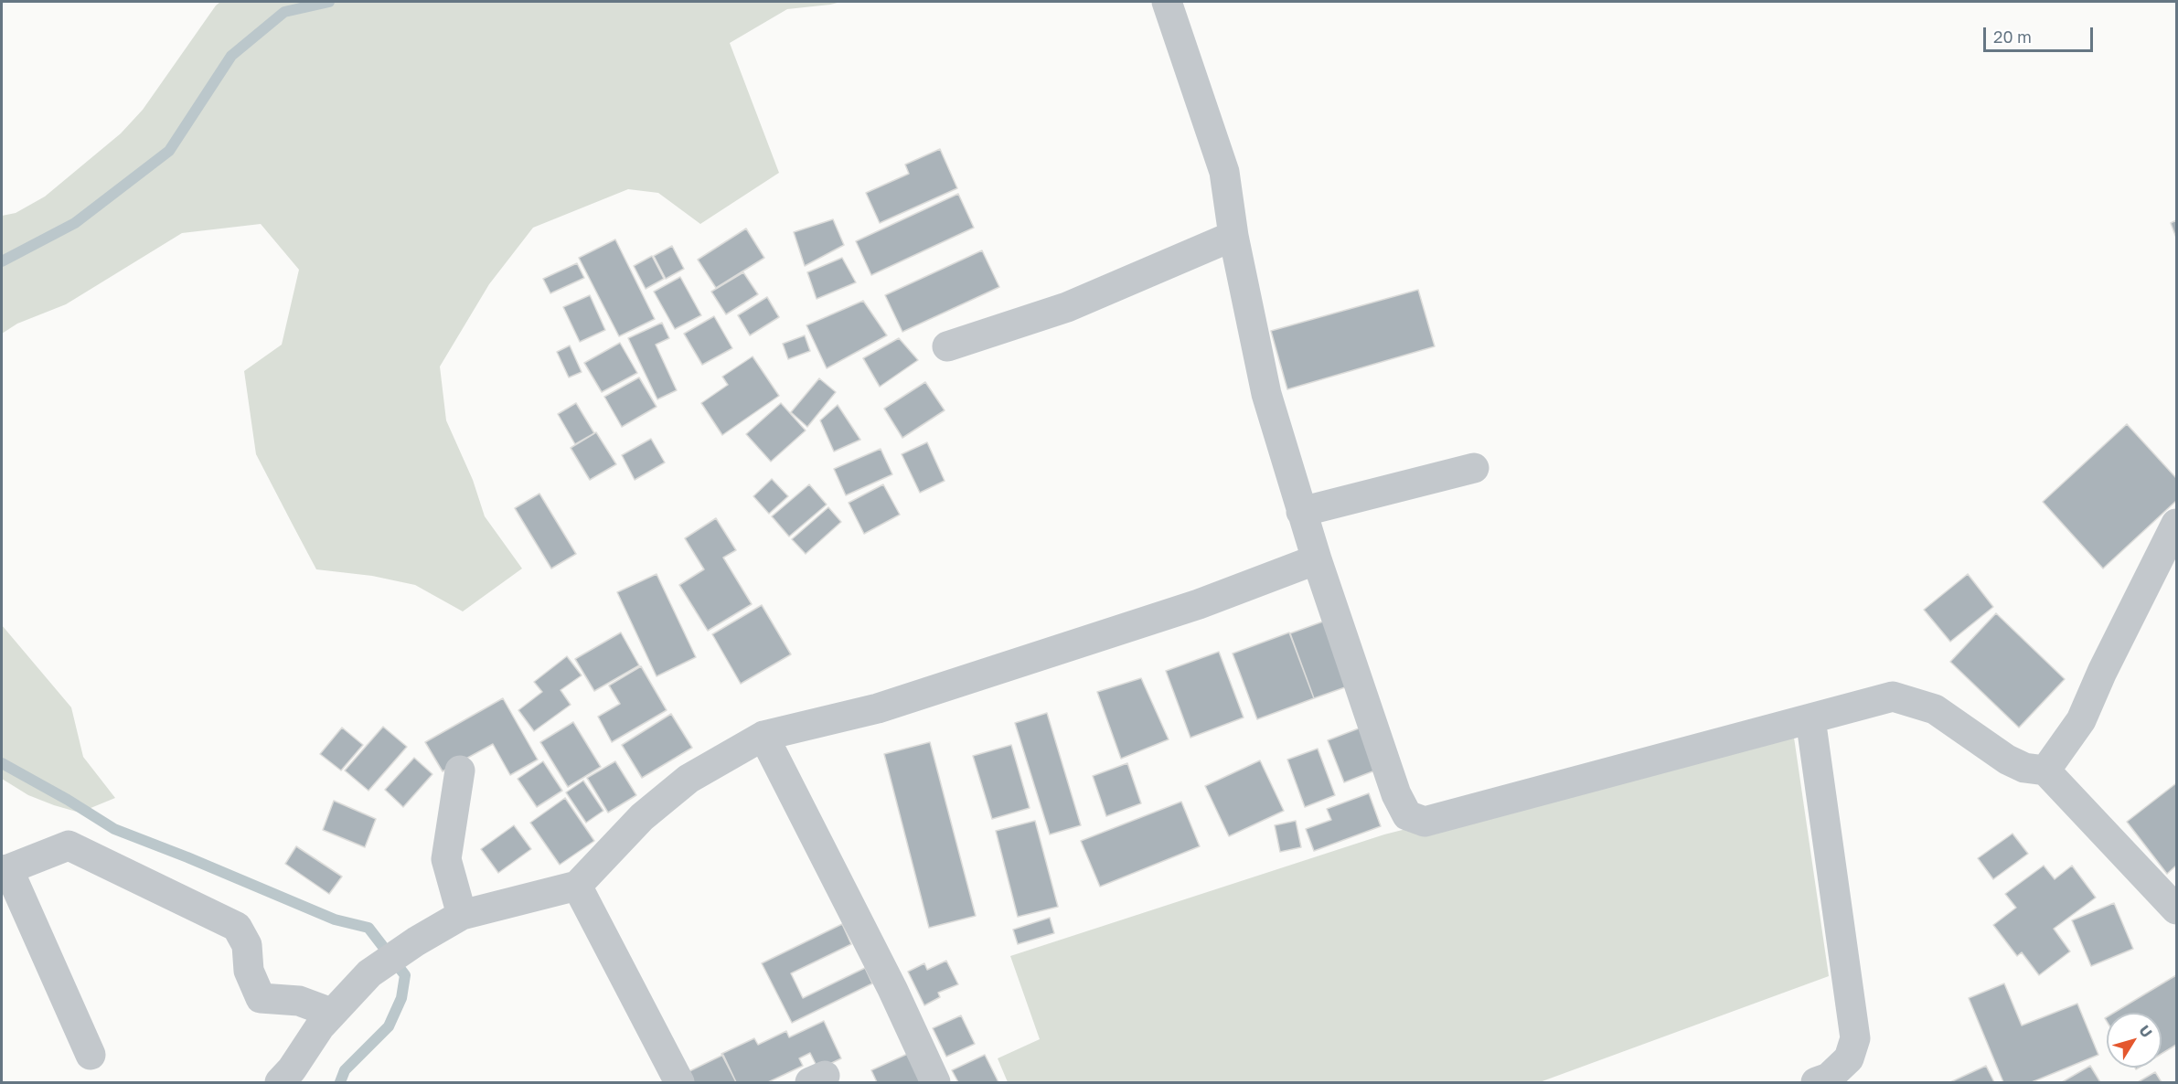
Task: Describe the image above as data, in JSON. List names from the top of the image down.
{
  "scale_bar": "20 m",
  "north": "top right"
}
